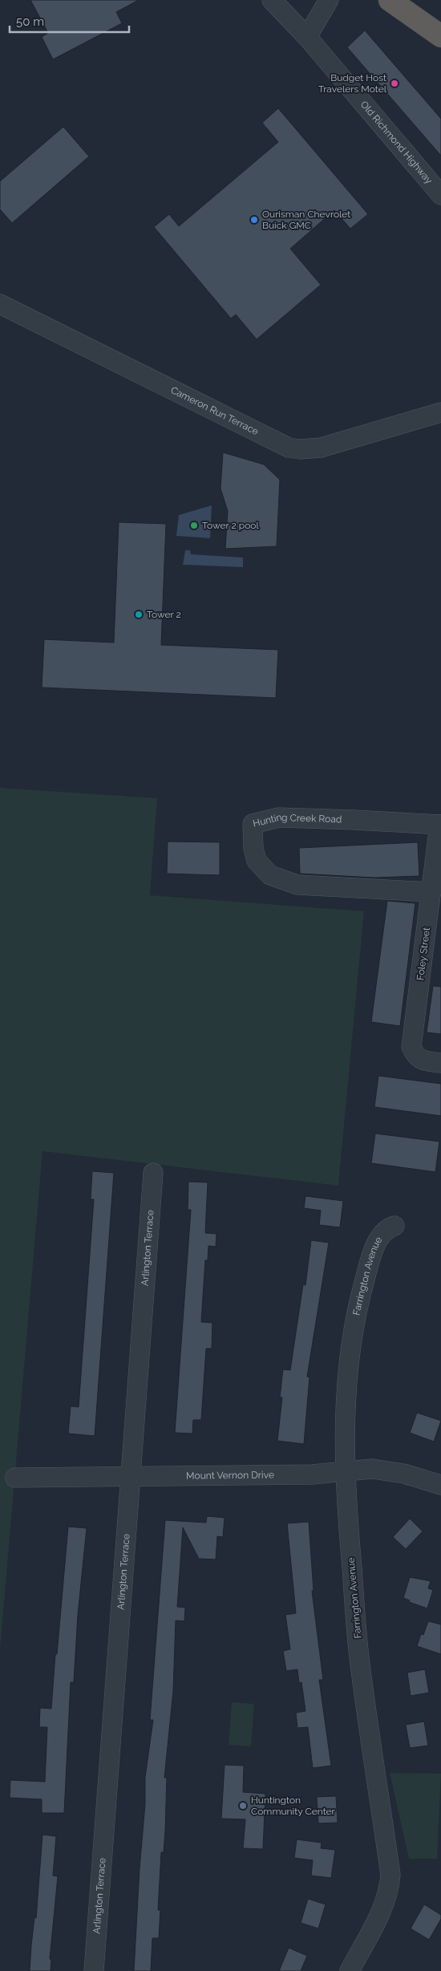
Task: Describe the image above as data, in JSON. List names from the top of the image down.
{
  "streets": {
    "street": [
      "Old Richmond Highway",
      "Cameron Run Terrace",
      "Hunting Creek Road",
      "Foley Street",
      "Arlington Terrace",
      "Farrington Avenue",
      "Mount Vernon Drive"
    ]
  },
  "crossings": [
    ["Hunting Creek Road", "Foley Street"],
    ["Arlington Terrace", "Mount Vernon Drive"],
    ["Farrington Avenue", "Mount Vernon Drive"]
  ],
  "places": [
    "Budget Host Travelers Motel",
    "Ourisman Chevrolet Buick GMC",
    "Tower 2 pool",
    "Tower 2",
    "Huntington Community Center"
  ],
  "scale_bar": "50 m"
}
